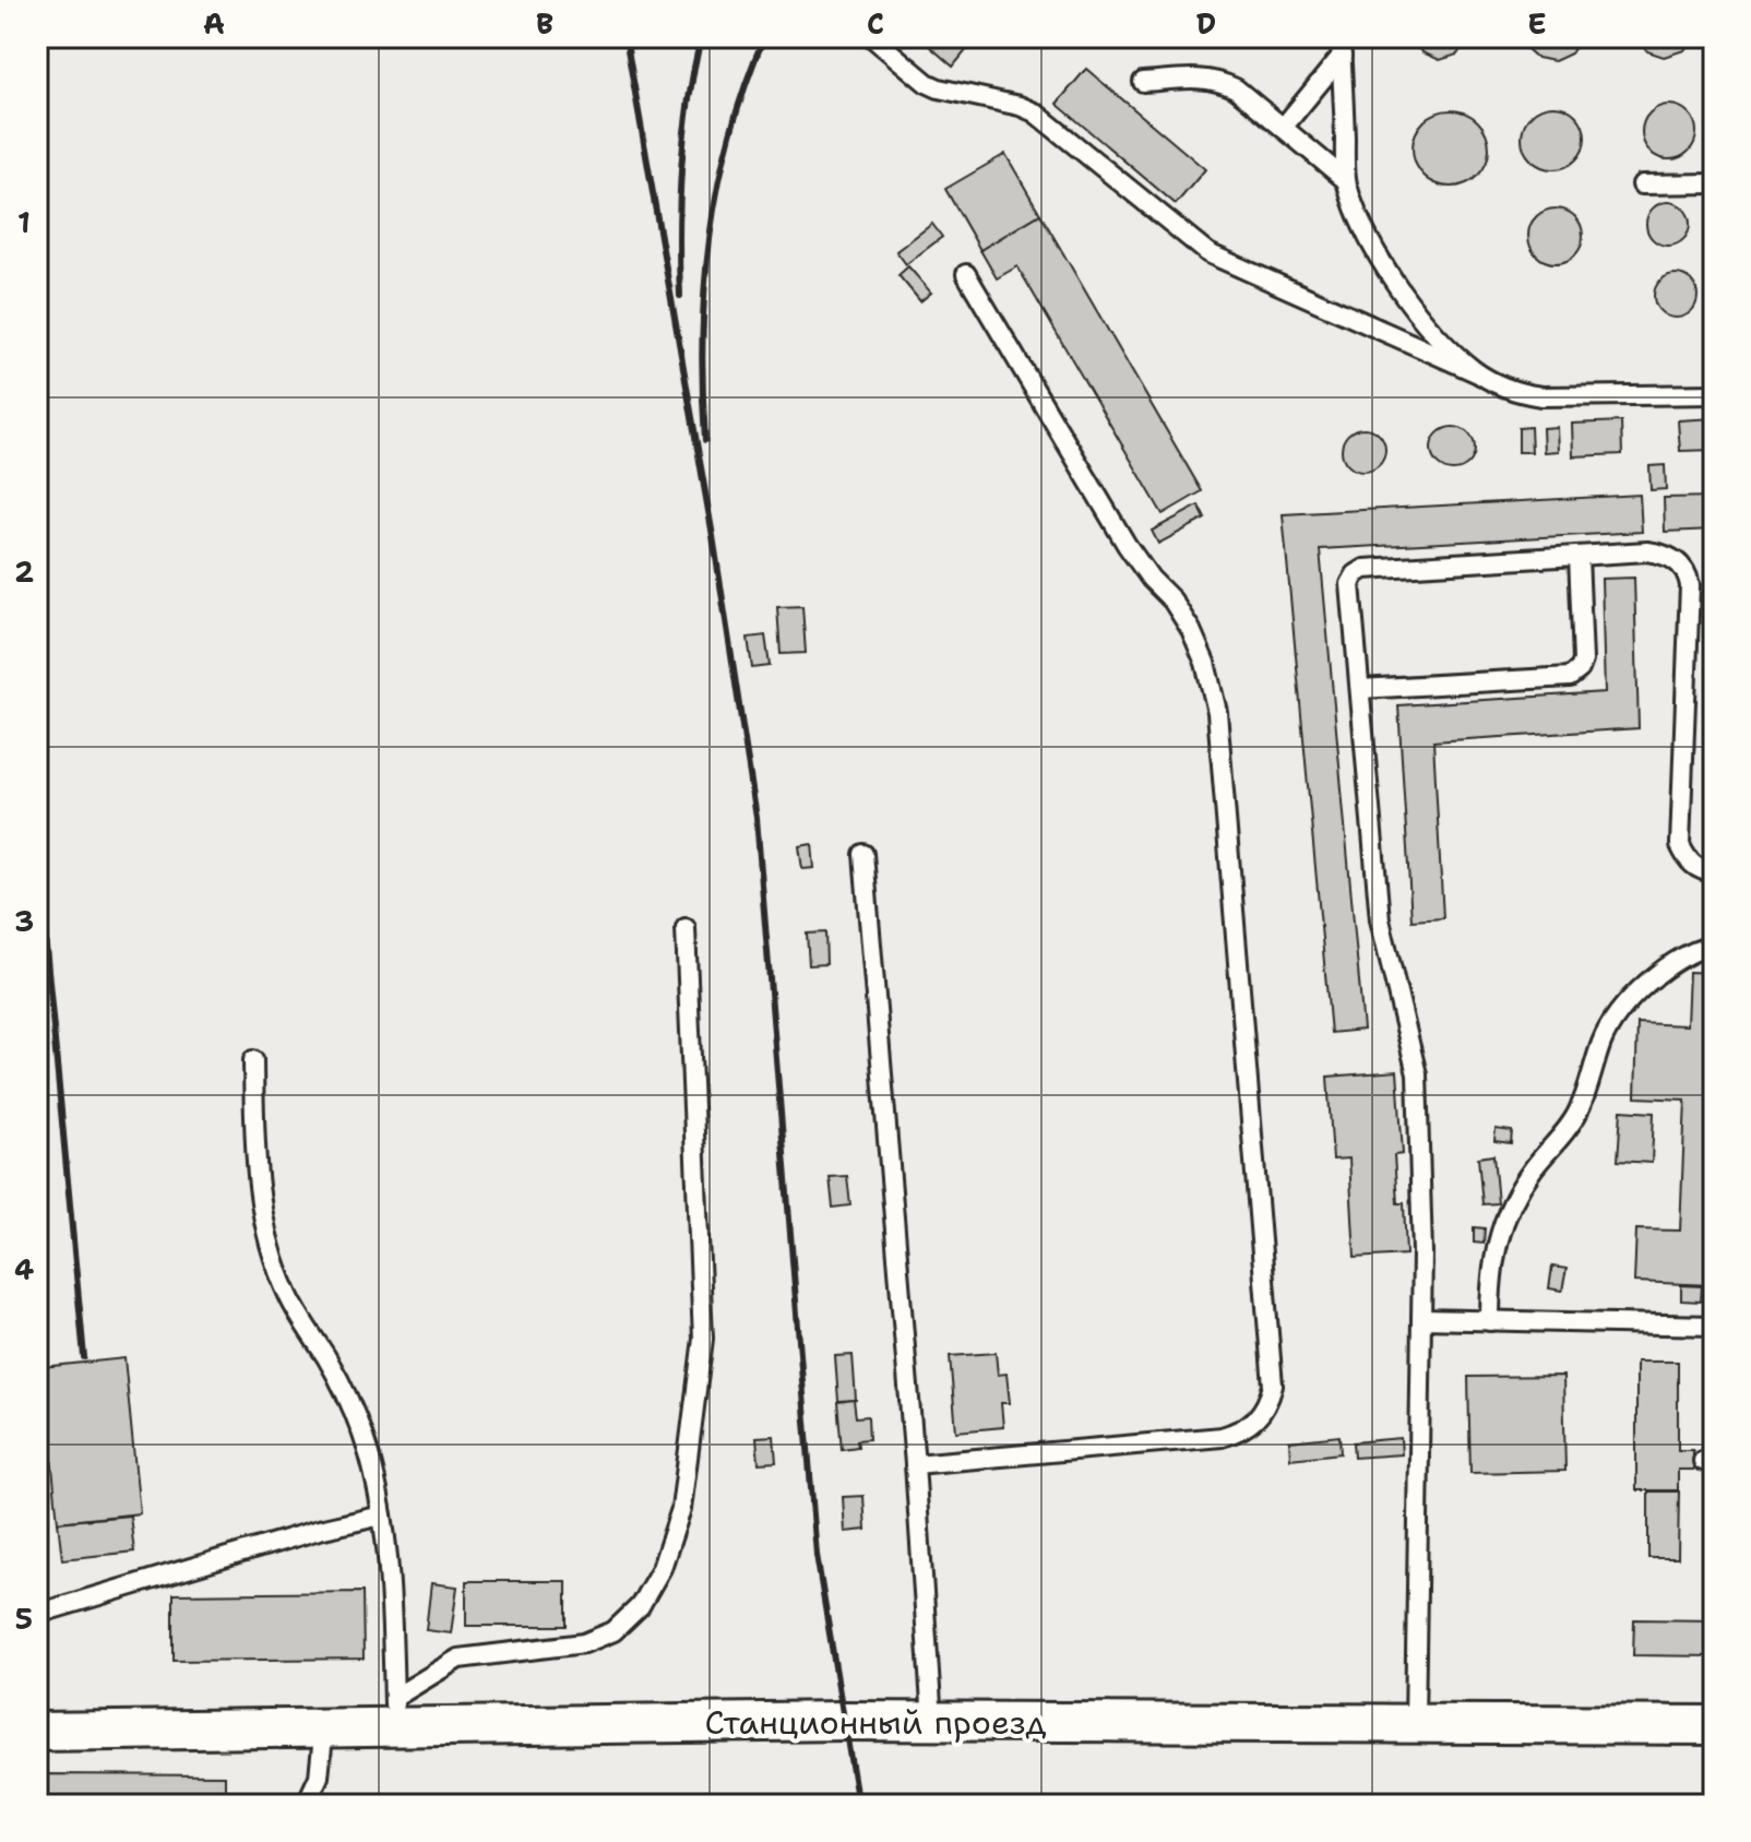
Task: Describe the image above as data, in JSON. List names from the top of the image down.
{
  "streets": {
    "street": ["Станционный проезд"]
  },
  "grid": {
    "columns": [
      "A",
      "B",
      "C",
      "D",
      "E"
    ],
    "rows": [
      "1",
      "2",
      "3",
      "4",
      "5"
    ]
  }
}
